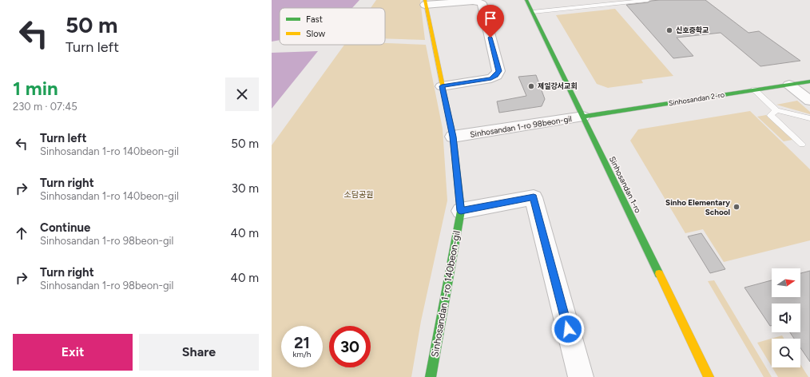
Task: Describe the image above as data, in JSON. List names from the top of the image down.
{
  "streets": {
    "main road": ["Sinhosandan 2-ro", "Sinhosandan 1-ro", "Sinhosandan 1-ro 140beon-gil"],
    "street": ["Sinhosandan 1-ro 98beon-gil"]
  },
  "crossings": [
    ["Sinhosandan 2-ro", "Sinhosandan 1-ro 98beon-gil"],
    ["Sinhosandan 2-ro", "Sinhosandan 1-ro"],
    ["Sinhosandan 1-ro 98beon-gil", "Sinhosandan 1-ro"],
    ["Sinhosandan 1-ro 98beon-gil", "Sinhosandan 1-ro 140beon-gil"]
  ],
  "parks": ["소담공원"],
  "places": ["신호중학교", "제일강서교회", "Sinho Elementary School"],
  "legend": ["Fast", "Slow"],
  "north": "right",
  "page": {
    "turn": ["50 m", "Turn left"],
    "heading": ["1 min", "230 m · 07:45"],
    "list": [
      {
        "name": "Turn left",
        "note": "Sinhosandan 1-ro 140beon-gil",
        "value": "50 m"
      },
      {
        "name": "Turn right",
        "note": "Sinhosandan 1-ro 140beon-gil",
        "value": "30 m"
      },
      {
        "name": "Continue",
        "note": "Sinhosandan 1-ro 98beon-gil",
        "value": "40 m"
      },
      {
        "name": "Turn right",
        "note": "Sinhosandan 1-ro 98beon-gil",
        "value": "40 m"
      }
    ],
    "speed": "21 km/h",
    "limit": "30",
    "buttons": ["Exit", "Share"]
  }
}
